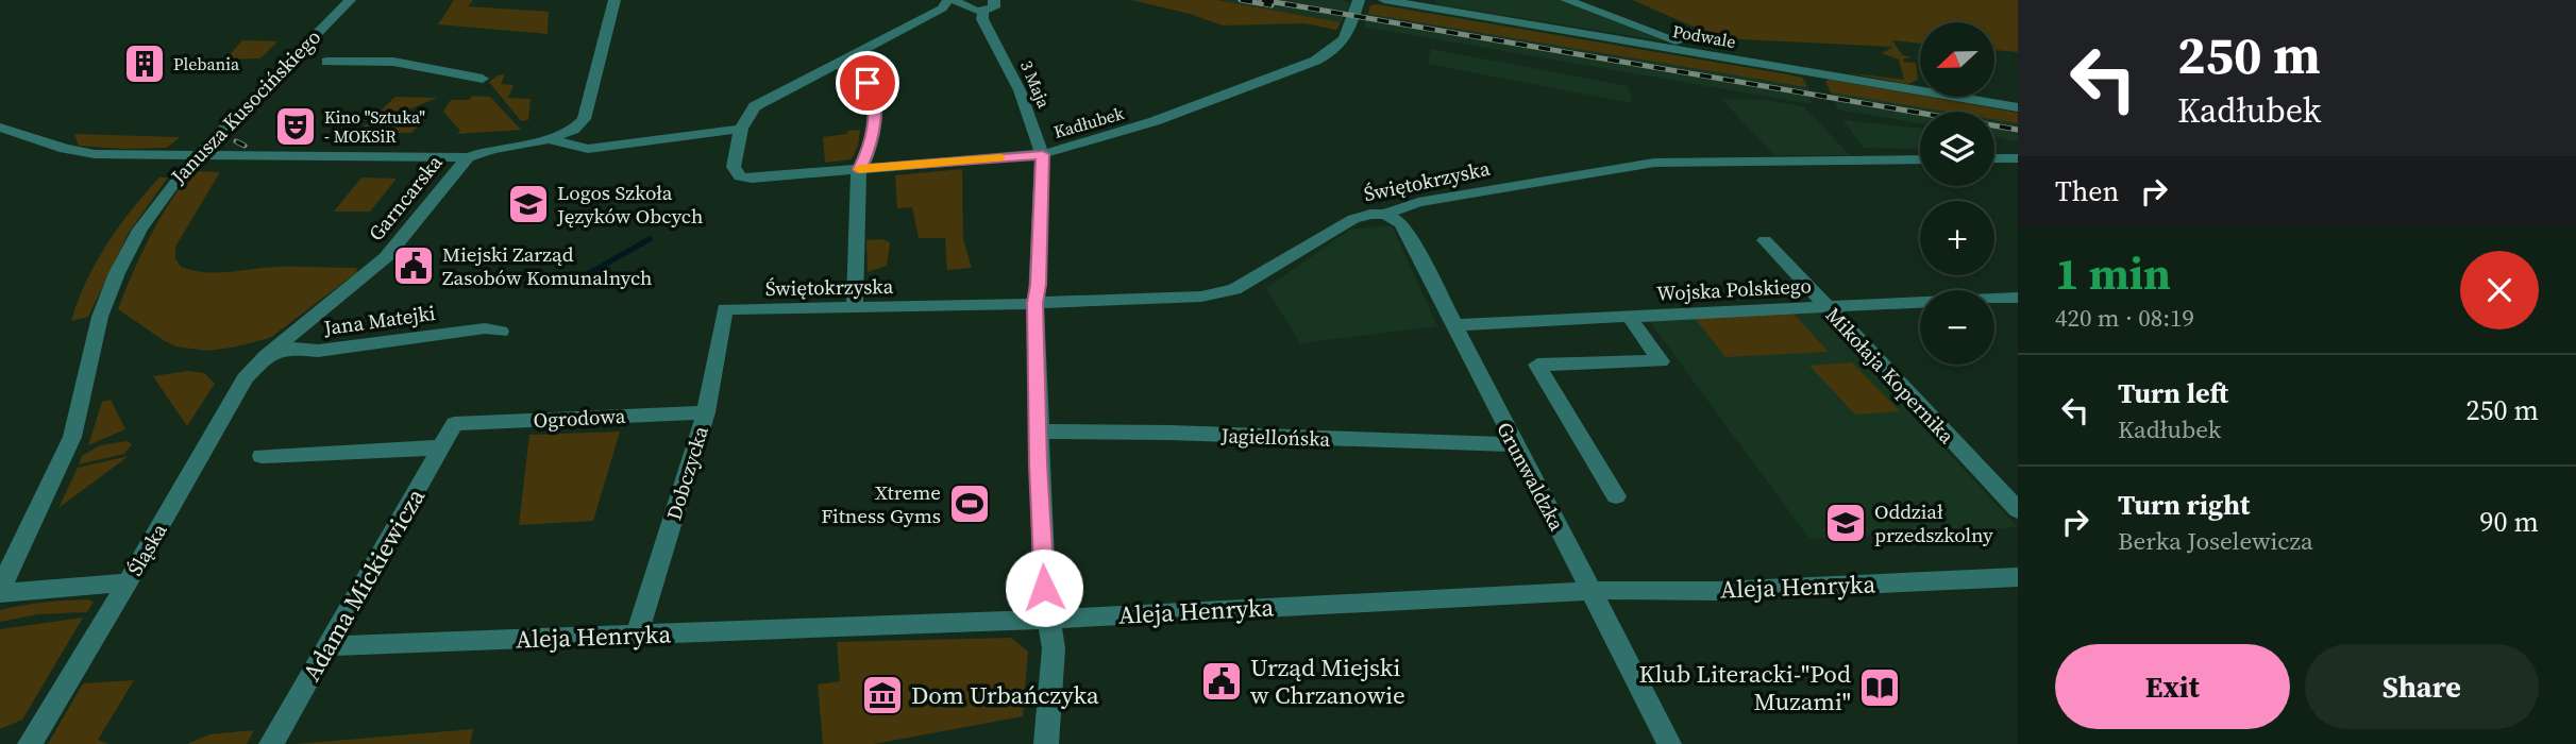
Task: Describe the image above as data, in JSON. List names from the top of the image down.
{
  "streets": {
    "street": [
      "Podwale",
      "3 Maja",
      "Janusza Kusocińskiego",
      "Kadłubek",
      "Świętokrzyska",
      "Garncarska",
      "Wojska Polskiego",
      "Jana Matejki",
      "Mikołaja Kopernika",
      "Ogrodowa",
      "Jagiellońska",
      "Dobczycka",
      "Grunwaldzka",
      "Śląska",
      "Adama Mickiewicza",
      "Aleja Henryka"
    ]
  },
  "crossings": [
    ["3 Maja", "Kadłubek"],
    ["Kadłubek", "Garncarska"],
    ["Świętokrzyska", "Dobczycka"],
    ["Świętokrzyska", "Grunwaldzka"],
    ["Garncarska", "Jana Matejki"],
    ["Garncarska", "Śląska"],
    ["Wojska Polskiego", "Mikołaja Kopernika"],
    ["Wojska Polskiego", "Grunwaldzka"],
    ["Jana Matejki", "Śląska"],
    ["Ogrodowa", "Dobczycka"],
    ["Ogrodowa", "Adama Mickiewicza"],
    ["Jagiellońska", "Grunwaldzka"],
    ["Dobczycka", "Aleja Henryka"],
    ["Grunwaldzka", "Aleja Henryka"],
    ["Adama Mickiewicza", "Aleja Henryka"]
  ],
  "places": {
    "building": ["Plebania"],
    "theatre": ["Kino \"Sztuka\" - MOKSiR"],
    "school or university": ["Logos Szkoła Języków Obcych", "Oddział przedszkolny"],
    "public building": ["Miejski Zarząd Zasobów Komunalnych", "Urząd Miejski w Chrzanowie"],
    "sports": ["Xtreme Fitness Gyms"],
    "library": ["Klub Literacki-\"Pod Muzami\""],
    "museum": ["Dom Urbańczyka"]
  },
  "north": "left",
  "page": {
    "turn": ["250 m", "Kadłubek"],
    "map_buttons": ["+", "−"],
    "then": "Then",
    "heading": ["1 min", "420 m · 08:19"],
    "list": [
      {
        "name": "Turn left",
        "note": "Kadłubek",
        "value": "250 m"
      },
      {
        "name": "Turn right",
        "note": "Berka Joselewicza",
        "value": "90 m"
      }
    ],
    "buttons": ["Exit", "Share"]
  }
}
